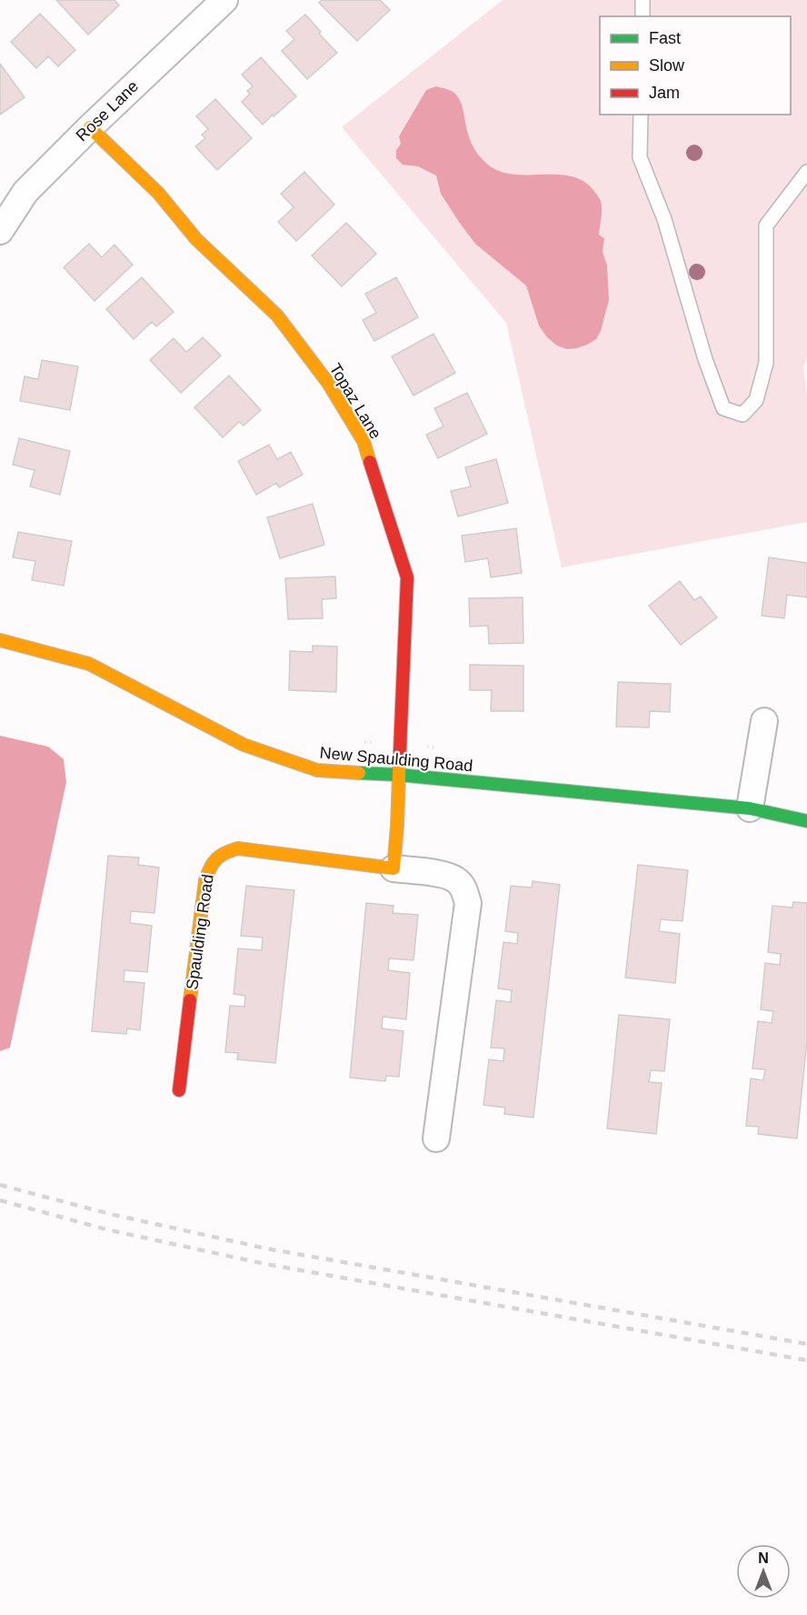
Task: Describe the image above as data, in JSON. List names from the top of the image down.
{
  "streets": {
    "street": [
      "Rose Lane",
      "Topaz Lane",
      "New Spaulding Road",
      "Spaulding Road"
    ]
  },
  "crossings": [
    ["Rose Lane", "Topaz Lane"],
    ["Topaz Lane", "New Spaulding Road"]
  ],
  "legend": ["Fast", "Slow", "Jam"],
  "north": "top"
}
